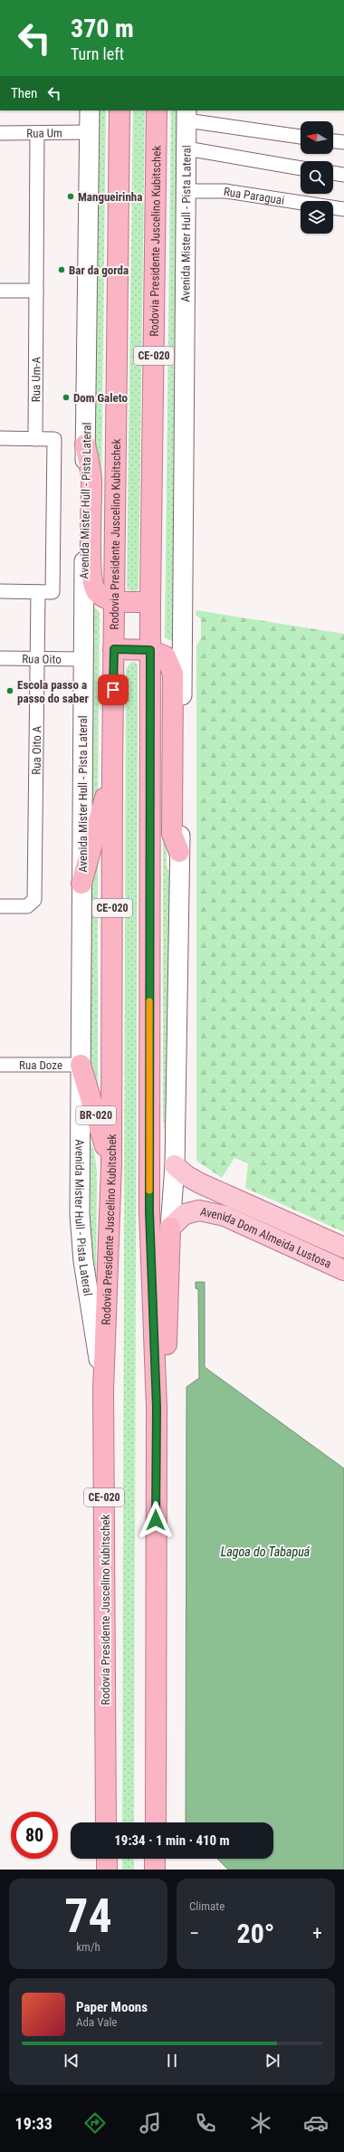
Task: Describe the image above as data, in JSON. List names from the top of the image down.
{
  "streets": {
    "highway": ["Rodovia Presidente Juscelino Kubitschek", "CE-020", "BR-020"],
    "main road": ["Avenida Mister Hull - Pista Lateral", "Avenida Dom Almeida Lustosa"],
    "street": [
      "Rua Um",
      "Rua Paraguai",
      "Rua Um-A",
      "Rua Oito",
      "Rua Oito A",
      "Rua Doze"
    ]
  },
  "crossings": [
    ["Rua Um", "Avenida Mister Hull - Pista Lateral"],
    ["Rua Um", "Rua Um-A"],
    ["Rua Paraguai", "Avenida Mister Hull - Pista Lateral"],
    ["Avenida Mister Hull - Pista Lateral", "Rodovia Presidente Juscelino Kubitschek"],
    ["Avenida Mister Hull - Pista Lateral", "Rua Oito"],
    ["Avenida Mister Hull - Pista Lateral", "Rua Doze"],
    ["Avenida Mister Hull - Pista Lateral", "BR-020"],
    ["Avenida Mister Hull - Pista Lateral", "Avenida Dom Almeida Lustosa"],
    ["Rodovia Presidente Juscelino Kubitschek", "BR-020"],
    ["Rua Oito", "Rua Oito A"],
    ["Rua Doze", "BR-020"]
  ],
  "water": ["Lagoa do Tabapuá"],
  "places": [
    "Mangueirinha",
    "Bar da gorda",
    "Dom Galeto",
    "Escola passo a passo do saber"
  ],
  "north": "left",
  "page": {
    "turn": ["370 m", "Turn left"],
    "then": "Then",
    "limit": "80",
    "trip": "19:34 · 1 min · 410 m",
    "tile": [
      ["74", "km/h"],
      "Climate"
    ],
    "heat": ["−", "20°", "+"],
    "song": ["Paper Moons", "Ada Vale"],
    "tabs": "19:33"
  }
}
